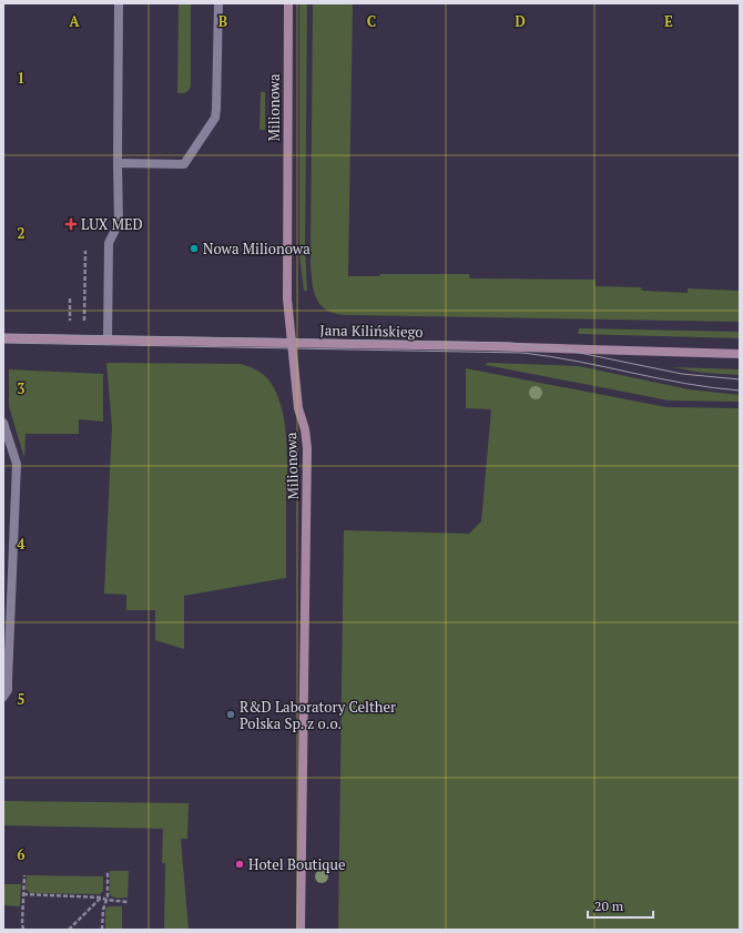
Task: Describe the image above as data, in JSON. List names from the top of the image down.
{
  "streets": {
    "street": ["Milionowa", "Jana Kilińskiego"]
  },
  "crossings": [
    ["Milionowa", "Jana Kilińskiego"]
  ],
  "places": {
    "health": ["LUX MED"],
    "other": ["Nowa Milionowa", "R&D Laboratory Celther Polska Sp. z o.o.", "Hotel Boutique"]
  },
  "scale_bar": "20 m",
  "grid": {
    "columns": [
      "A",
      "B",
      "C",
      "D",
      "E"
    ],
    "rows": [
      "1",
      "2",
      "3",
      "4",
      "5",
      "6"
    ]
  }
}
